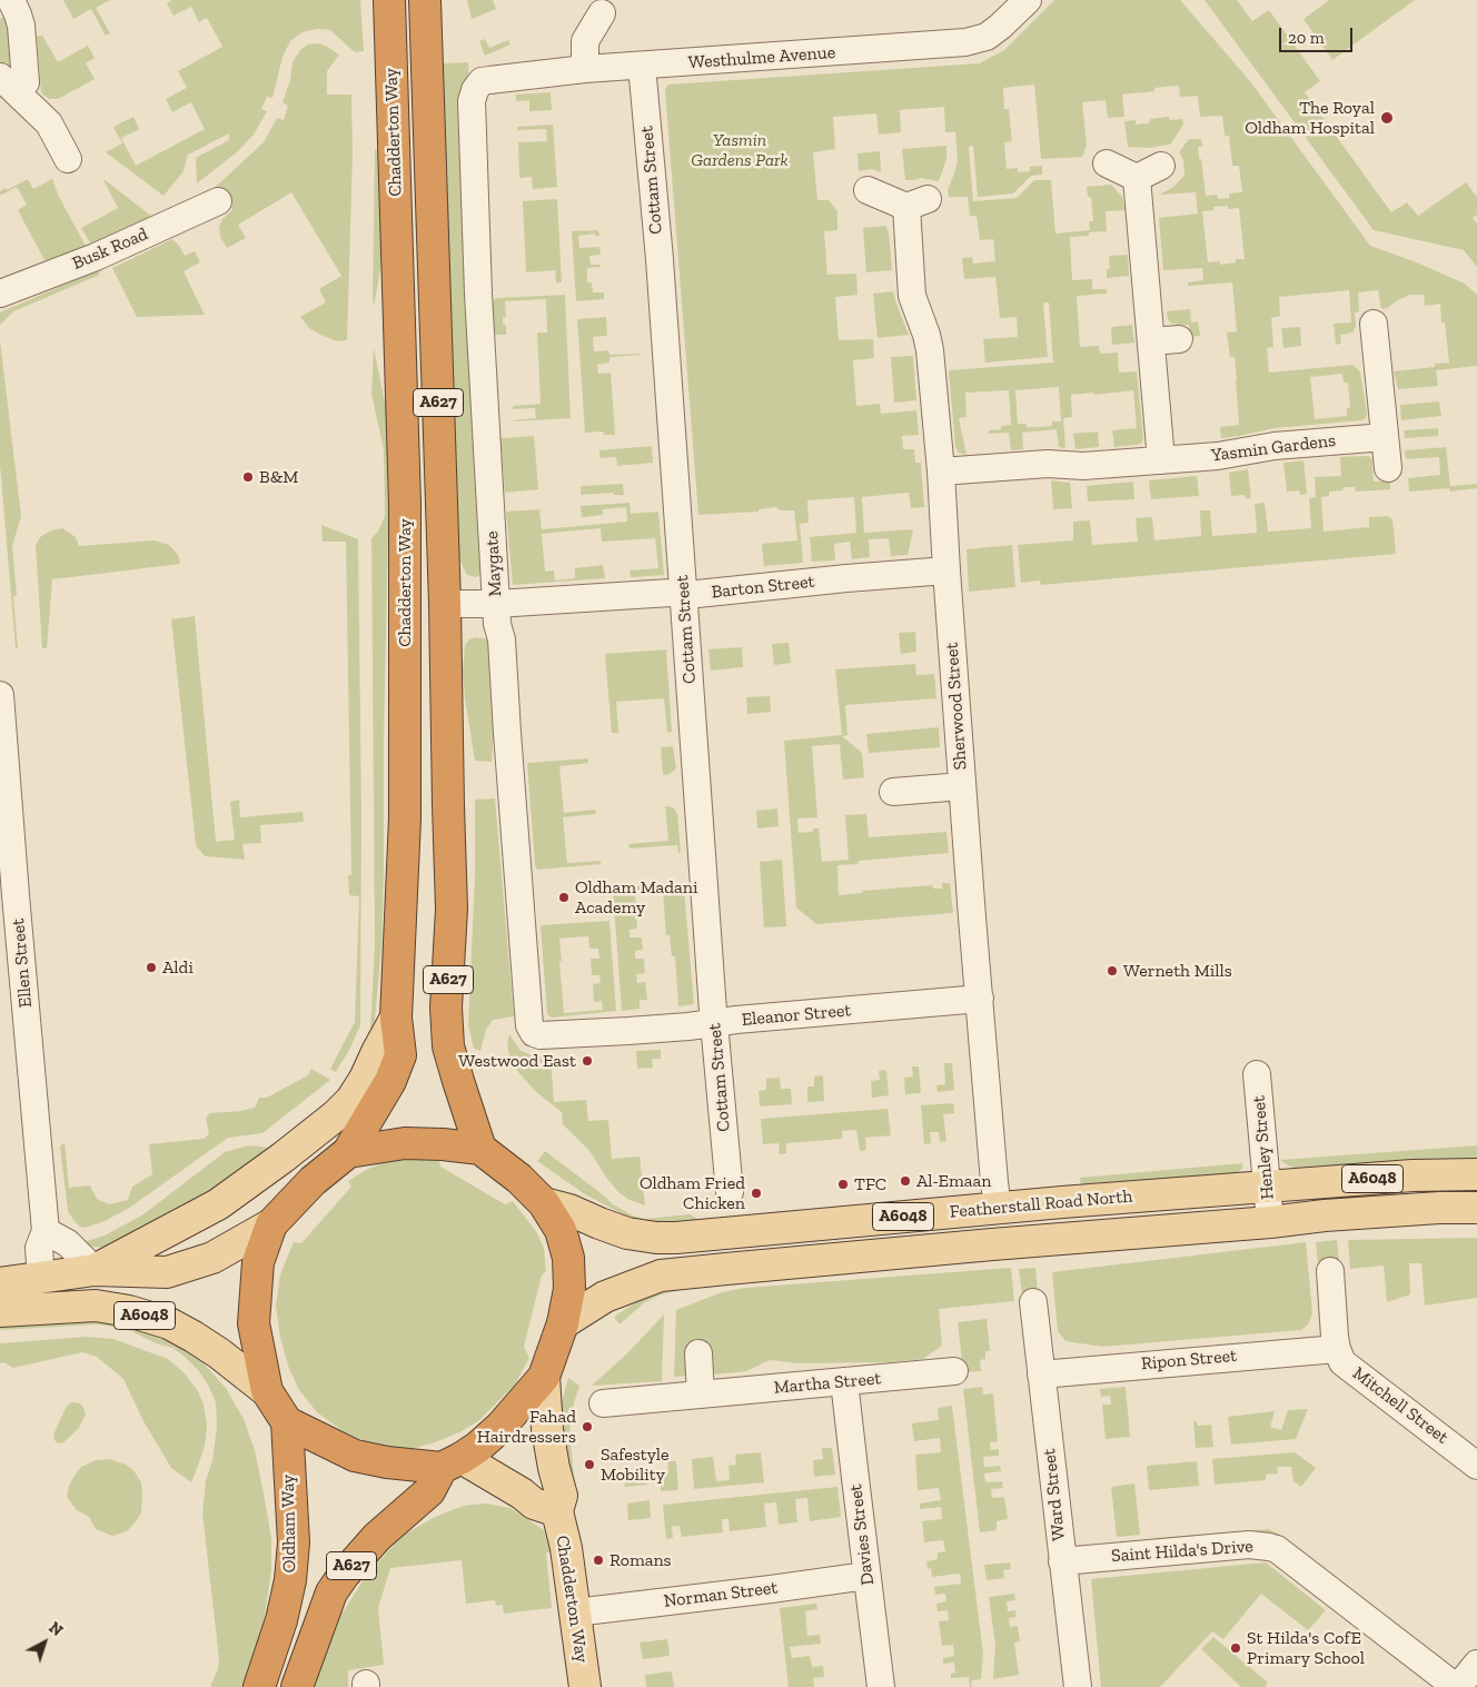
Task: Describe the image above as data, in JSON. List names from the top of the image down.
{
  "streets": {
    "highway": ["Chadderton Way", "A627", "Oldham Way"],
    "main road": ["A6048", "Featherstall Road North"],
    "street": [
      "Westhulme Avenue",
      "Cottam Street",
      "Busk Road",
      "Yasmin Gardens",
      "Maygate",
      "Barton Street",
      "Sherwood Street",
      "Ellen Street",
      "Eleanor Street",
      "Henley Street",
      "Ripon Street",
      "Martha Street",
      "Mitchell Street",
      "Ward Street",
      "Davies Street",
      "Saint Hilda's Drive",
      "Norman Street"
    ]
  },
  "crossings": [
    ["Westhulme Avenue", "Cottam Street"],
    ["Westhulme Avenue", "Maygate"],
    ["Chadderton Way", "A627"],
    ["Chadderton Way", "Barton Street"],
    ["Chadderton Way", "Norman Street"],
    ["Cottam Street", "Barton Street"],
    ["Cottam Street", "Eleanor Street"],
    ["A627", "A6048"],
    ["A627", "Featherstall Road North"],
    ["A627", "Oldham Way"],
    ["Yasmin Gardens", "Sherwood Street"],
    ["Maygate", "Barton Street"],
    ["Maygate", "Eleanor Street"],
    ["Barton Street", "Sherwood Street"],
    ["Sherwood Street", "Eleanor Street"],
    ["Sherwood Street", "Featherstall Road North"],
    ["Henley Street", "Featherstall Road North"],
    ["Ripon Street", "Mitchell Street"],
    ["Ripon Street", "Ward Street"],
    ["Martha Street", "Davies Street"],
    ["Ward Street", "Saint Hilda's Drive"],
    ["Davies Street", "Norman Street"]
  ],
  "parks": ["Yasmin Gardens Park"],
  "places": [
    "The Royal Oldham Hospital",
    "B&M",
    "Oldham Madani Academy",
    "Aldi",
    "Werneth Mills",
    "Westwood East",
    "Al-Emaan",
    "TFC",
    "Oldham Fried Chicken",
    "Fahad Hairdressers",
    "Safestyle Mobility",
    "Romans",
    "St Hilda's CofE Primary School"
  ],
  "scale_bar": "20 m",
  "north": "top right"
}
